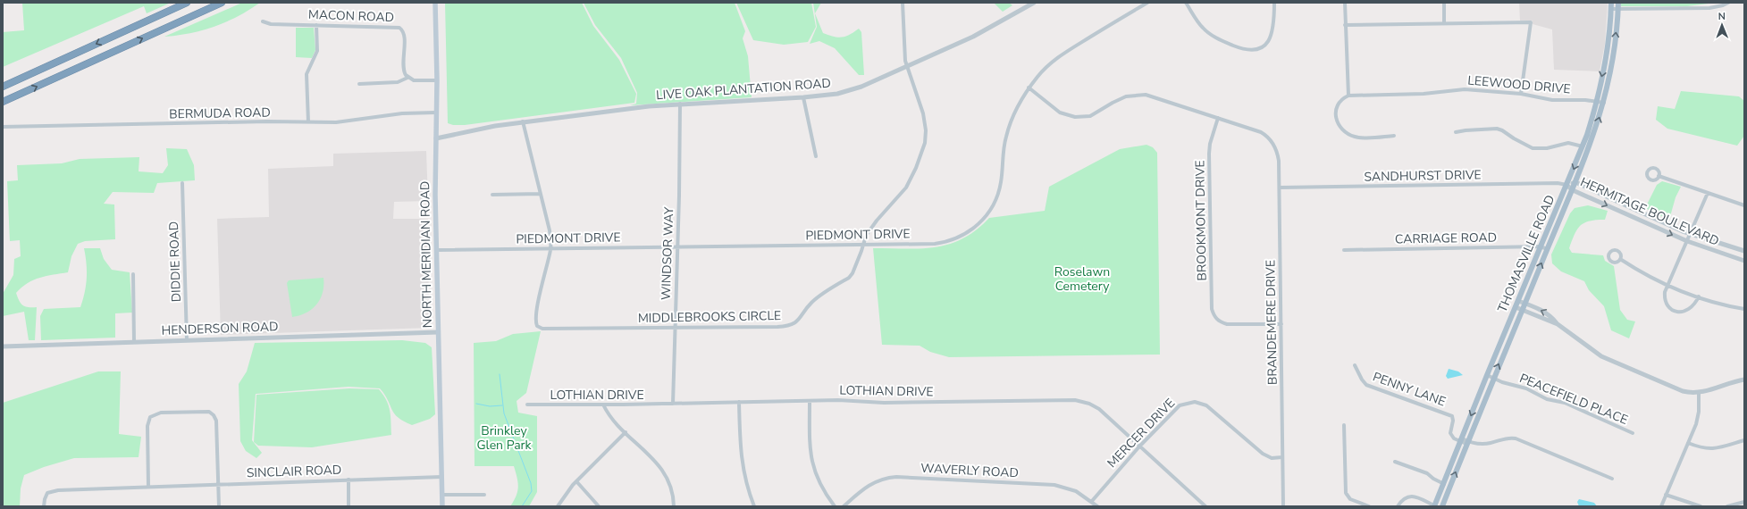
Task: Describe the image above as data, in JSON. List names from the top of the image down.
{
  "streets": {
    "main road": ["THOMASVILLE ROAD", "NORTH MERIDIAN ROAD"],
    "street": [
      "MACON ROAD",
      "LEEWOOD DRIVE",
      "LIVE OAK PLANTATION ROAD",
      "BERMUDA ROAD",
      "SANDHURST DRIVE",
      "HERMITAGE BOULEVARD",
      "BROOKMONT DRIVE",
      "PIEDMONT DRIVE",
      "CARRIAGE ROAD",
      "WINDSOR WAY",
      "DIDDIE ROAD",
      "MIDDLEBROOKS CIRCLE",
      "BRANDEMERE DRIVE",
      "HENDERSON ROAD",
      "PENNY LANE",
      "LOTHIAN DRIVE",
      "PEACEFIELD PLACE",
      "MERCER DRIVE",
      "WAVERLY ROAD",
      "SINCLAIR ROAD"
    ]
  },
  "crossings": [
    ["LEEWOOD DRIVE", "THOMASVILLE ROAD"],
    ["LIVE OAK PLANTATION ROAD", "WINDSOR WAY"],
    ["LIVE OAK PLANTATION ROAD", "NORTH MERIDIAN ROAD"],
    ["LIVE OAK PLANTATION ROAD", "MIDDLEBROOKS CIRCLE"],
    ["BERMUDA ROAD", "NORTH MERIDIAN ROAD"],
    ["SANDHURST DRIVE", "HERMITAGE BOULEVARD"],
    ["SANDHURST DRIVE", "THOMASVILLE ROAD"],
    ["SANDHURST DRIVE", "BRANDEMERE DRIVE"],
    ["HERMITAGE BOULEVARD", "THOMASVILLE ROAD"],
    ["BROOKMONT DRIVE", "BRANDEMERE DRIVE"],
    ["PIEDMONT DRIVE", "WINDSOR WAY"],
    ["PIEDMONT DRIVE", "NORTH MERIDIAN ROAD"],
    ["PIEDMONT DRIVE", "MIDDLEBROOKS CIRCLE"],
    ["CARRIAGE ROAD", "THOMASVILLE ROAD"],
    ["WINDSOR WAY", "MIDDLEBROOKS CIRCLE"],
    ["WINDSOR WAY", "LOTHIAN DRIVE"],
    ["THOMASVILLE ROAD", "PENNY LANE"],
    ["THOMASVILLE ROAD", "PEACEFIELD PLACE"],
    ["NORTH MERIDIAN ROAD", "HENDERSON ROAD"],
    ["NORTH MERIDIAN ROAD", "SINCLAIR ROAD"],
    ["DIDDIE ROAD", "HENDERSON ROAD"],
    ["BRANDEMERE DRIVE", "MERCER DRIVE"],
    ["LOTHIAN DRIVE", "MERCER DRIVE"],
    ["MERCER DRIVE", "WAVERLY ROAD"]
  ],
  "parks": ["Roselawn Cemetery", "Brinkley Glen Park"],
  "north": "top"
}
